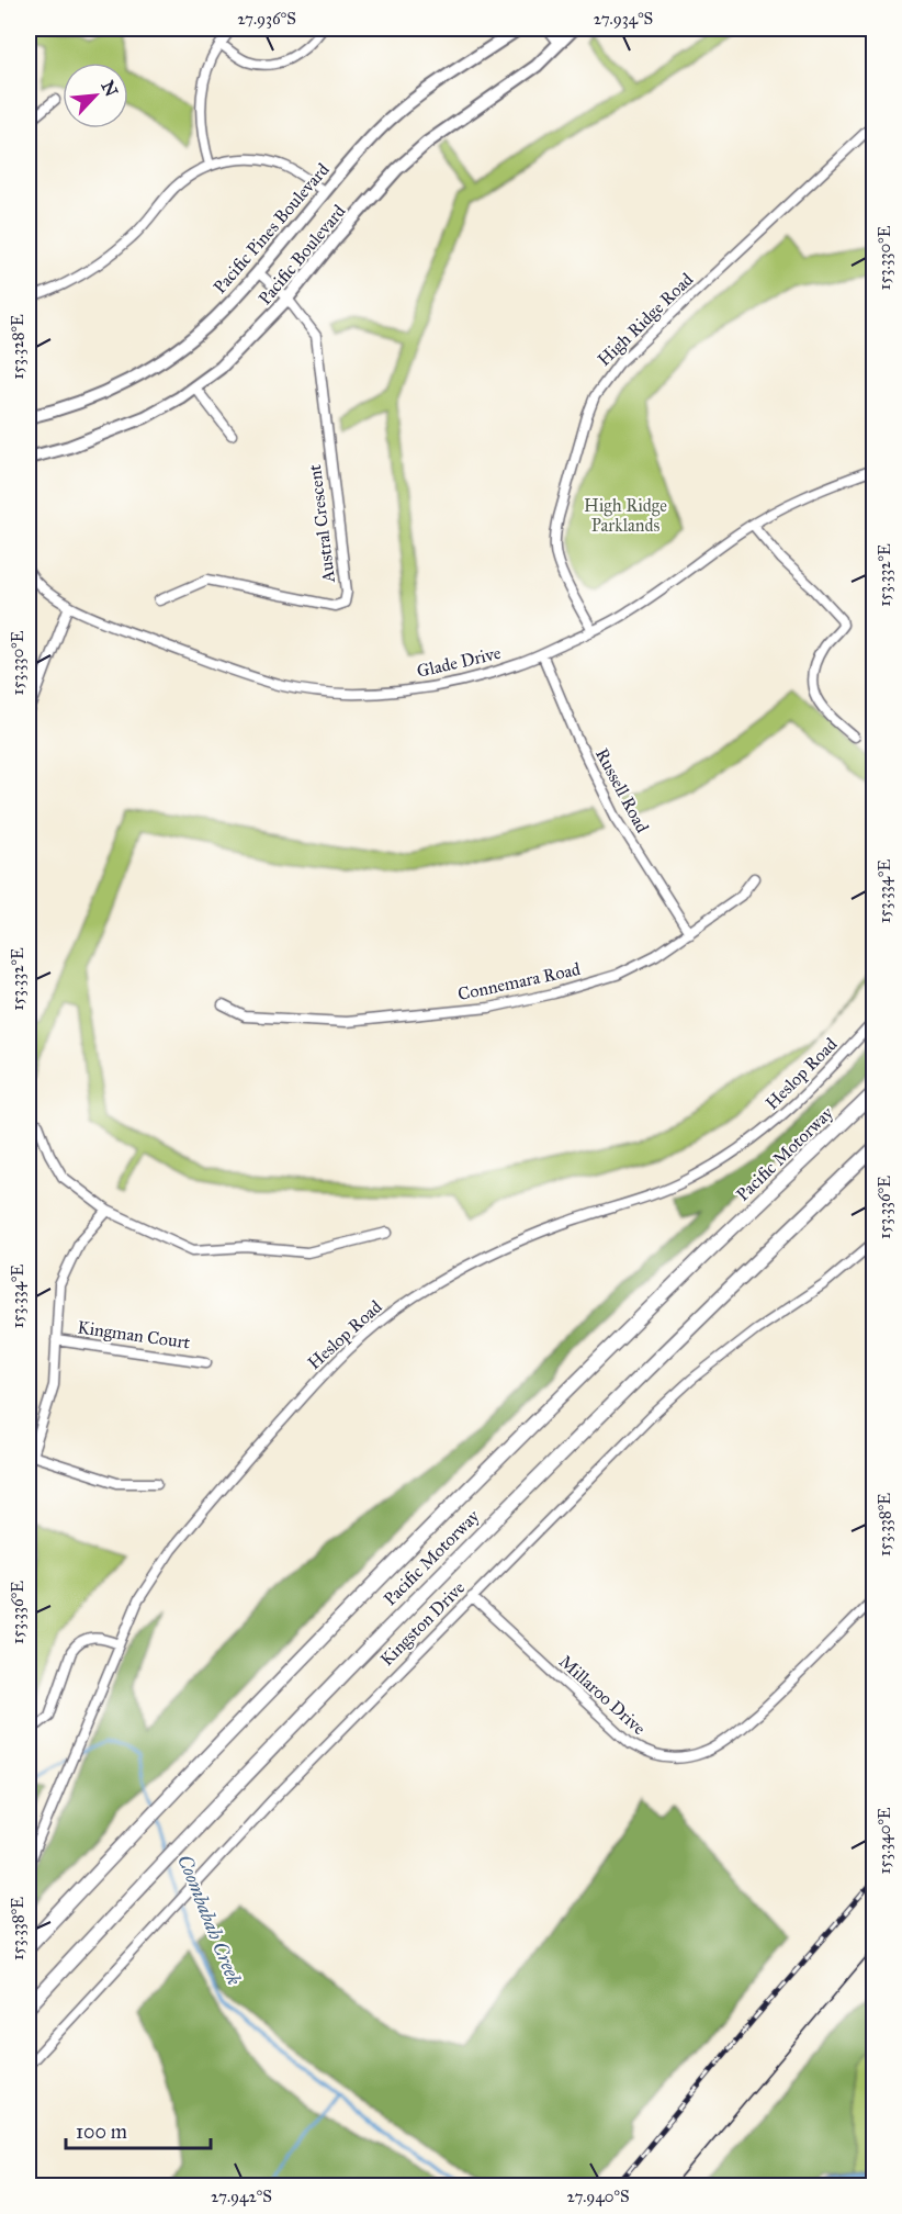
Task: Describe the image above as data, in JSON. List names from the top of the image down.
{
  "streets": {
    "highway": ["Pacific Motorway"],
    "main road": ["Pacific Pines Boulevard", "Pacific Boulevard"],
    "street": [
      "High Ridge Road",
      "Austral Crescent",
      "Glade Drive",
      "Russell Road",
      "Connemara Road",
      "Heslop Road",
      "Kingman Court",
      "Kingston Drive",
      "Millaroo Drive"
    ]
  },
  "crossings": [
    ["Pacific Pines Boulevard", "Austral Crescent"],
    ["Pacific Boulevard", "Austral Crescent"],
    ["High Ridge Road", "Glade Drive"],
    ["Glade Drive", "Russell Road"],
    ["Russell Road", "Connemara Road"],
    ["Kingston Drive", "Millaroo Drive"]
  ],
  "water": ["Coombabah Creek"],
  "parks": ["High Ridge Parklands"],
  "scale_bar": "100 m",
  "north": "top right",
  "coordinates": [
    "27.936°S",
    "27.934°S",
    "153.330°E",
    "153.328°E",
    "153.332°E",
    "153.334°E",
    "153.336°E",
    "153.338°E",
    "153.340°E",
    "27.942°S",
    "27.940°S"
  ]
}
